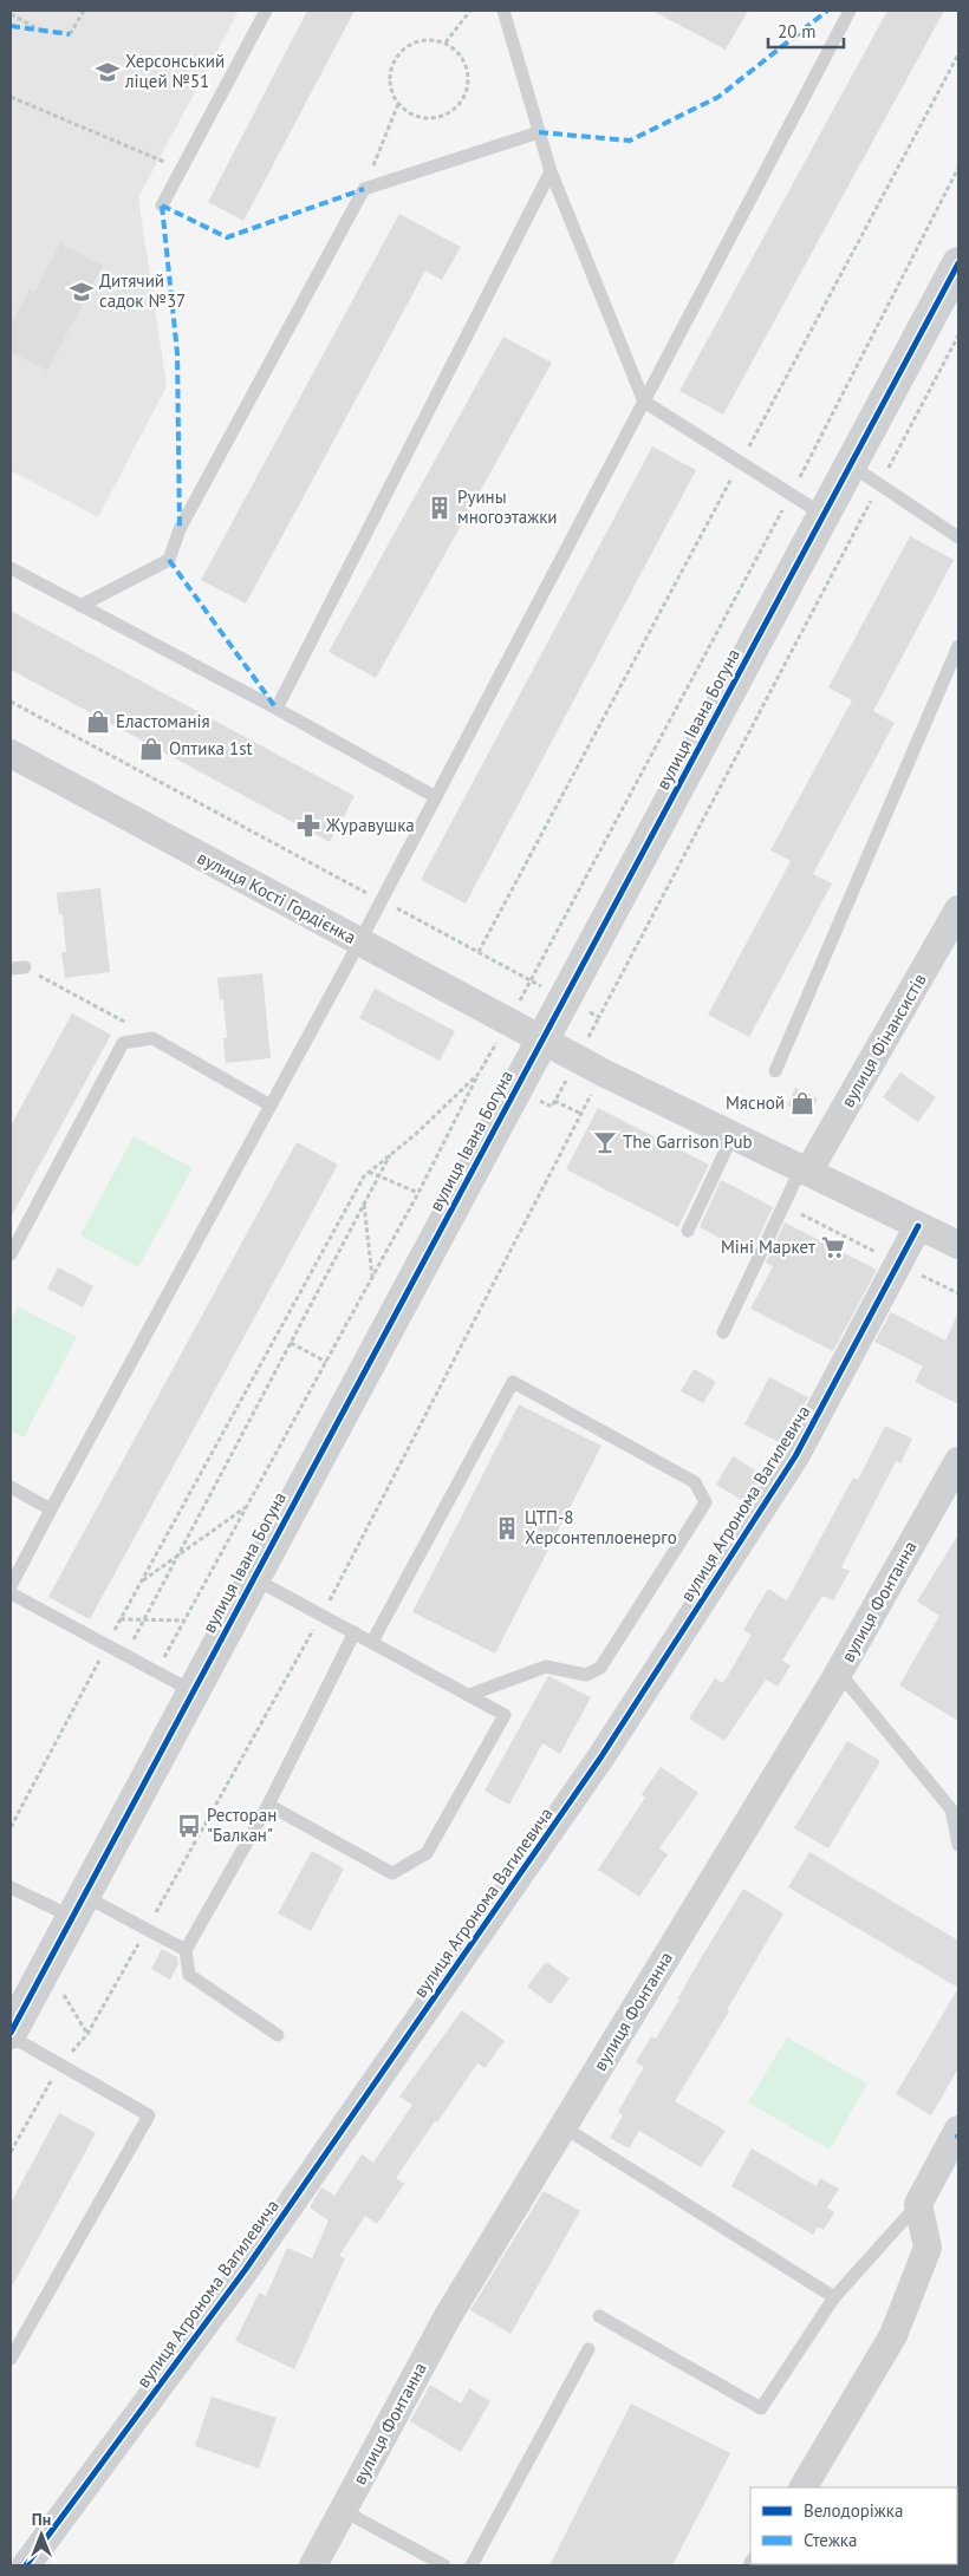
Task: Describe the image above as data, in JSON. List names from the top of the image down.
{
  "streets": {
    "street": [
      "вулиця Івана Богуна",
      "вулиця Кості Гордієнка",
      "вулиця Фінансистів",
      "вулиця Агронома Вагилевича",
      "вулиця Фонтанна"
    ]
  },
  "crossings": [
    ["вулиця Івана Богуна", "вулиця Кості Гордієнка"],
    ["вулиця Кості Гордієнка", "вулиця Фінансистів"]
  ],
  "places": {
    "school or university": ["Херсонський ліцей №51", "Дитячий садок №37"],
    "building": ["Руины многоэтажки", "ЦТП-8 Херсонтеплоенерго"],
    "shop": ["Еластоманія", "Оптика 1st", "Мясной"],
    "pharmacy": ["Журавушка"],
    "bar": ["The Garrison Pub"],
    "supermarket": ["Міні Маркет"],
    "bus stop": ["Ресторан \"Балкан\""]
  },
  "legend": ["Велодоріжка", "Стежка"],
  "scale_bar": "20 m",
  "north": "top"
}
